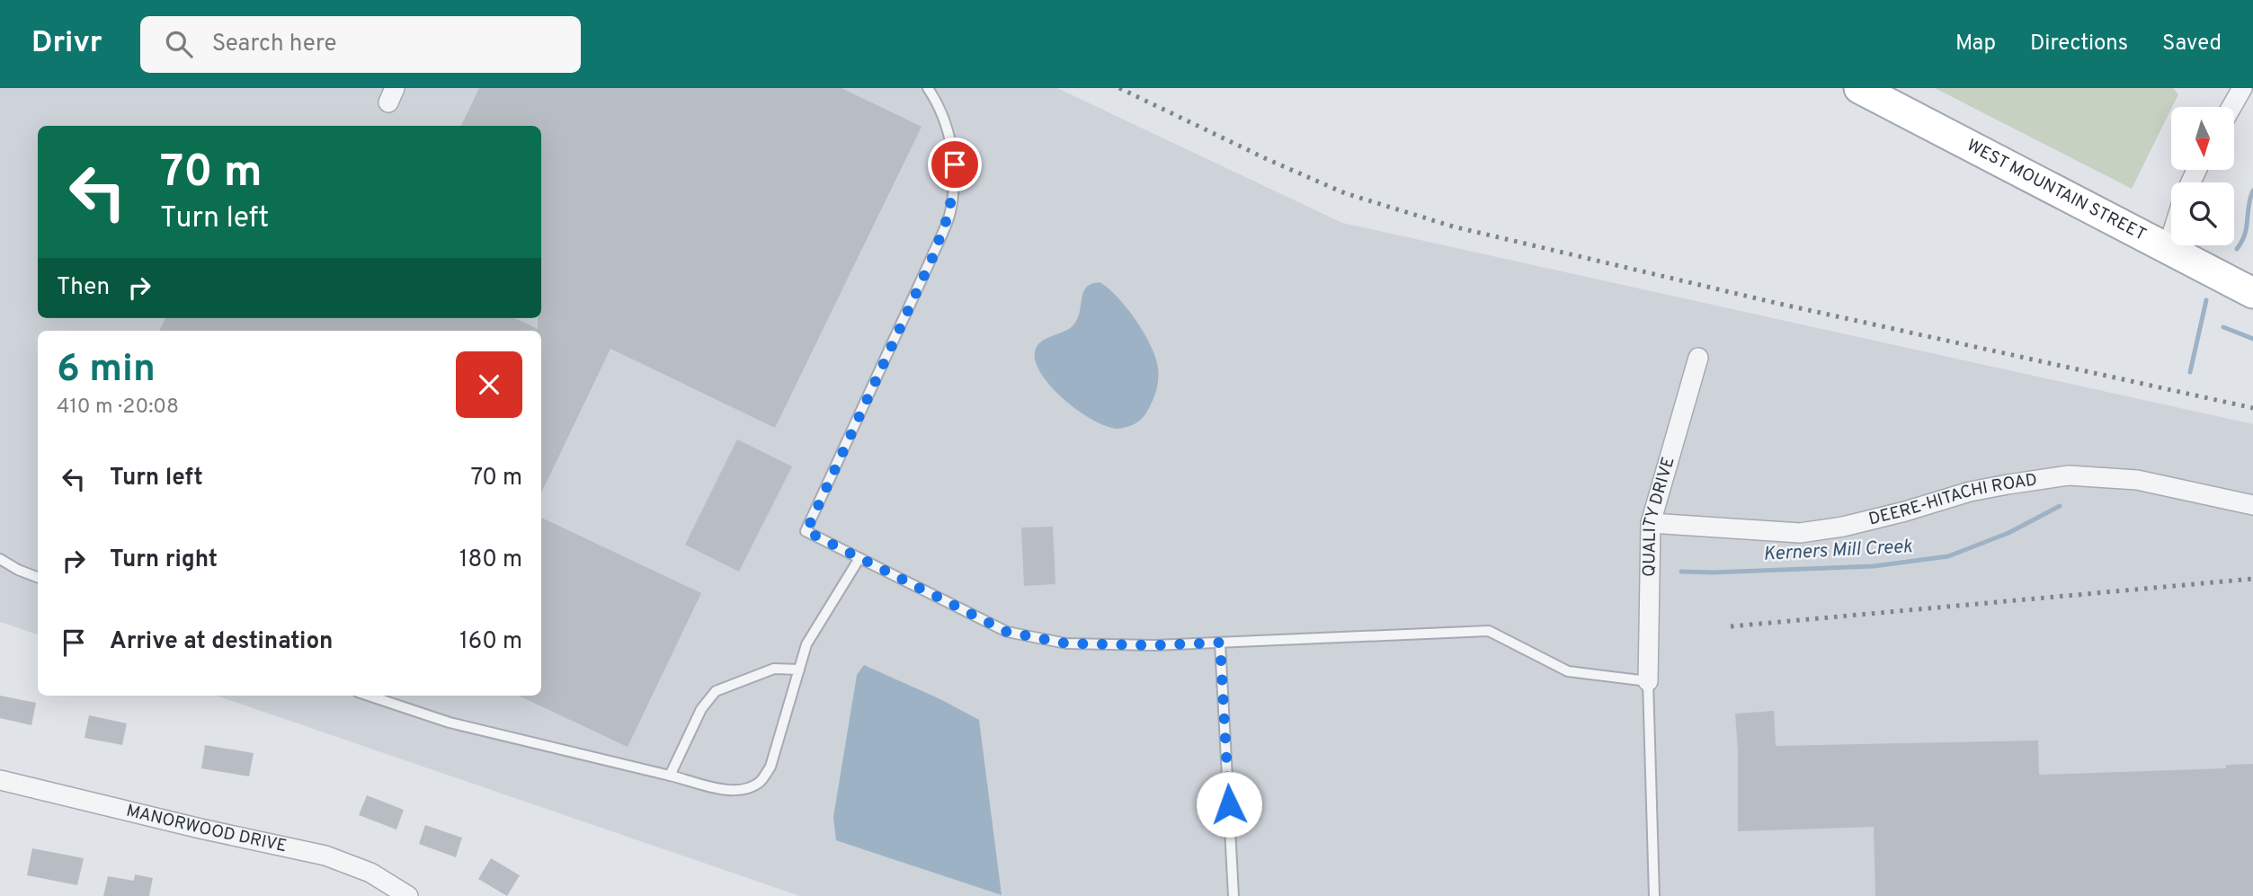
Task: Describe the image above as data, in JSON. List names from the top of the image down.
{
  "streets": {
    "main road": ["WEST MOUNTAIN STREET"],
    "street": ["DEERE-HITACHI ROAD", "QUALITY DRIVE", "MANORWOOD DRIVE"]
  },
  "crossings": [
    ["DEERE-HITACHI ROAD", "QUALITY DRIVE"]
  ],
  "water": ["Kerners Mill Creek"],
  "north": "bottom",
  "page": {
    "header": "Drivr",
    "search": "Search here",
    "nav": ["Map", "Directions", "Saved"],
    "turn": ["70 m", "Turn left"],
    "then": "Then",
    "heading": ["6 min", "410 m · 20:08"],
    "list": [
      {
        "name": "Turn left",
        "value": "70 m"
      },
      {
        "name": "Turn right",
        "value": "180 m"
      },
      {
        "name": "Arrive at destination",
        "value": "160 m"
      }
    ]
  }
}
